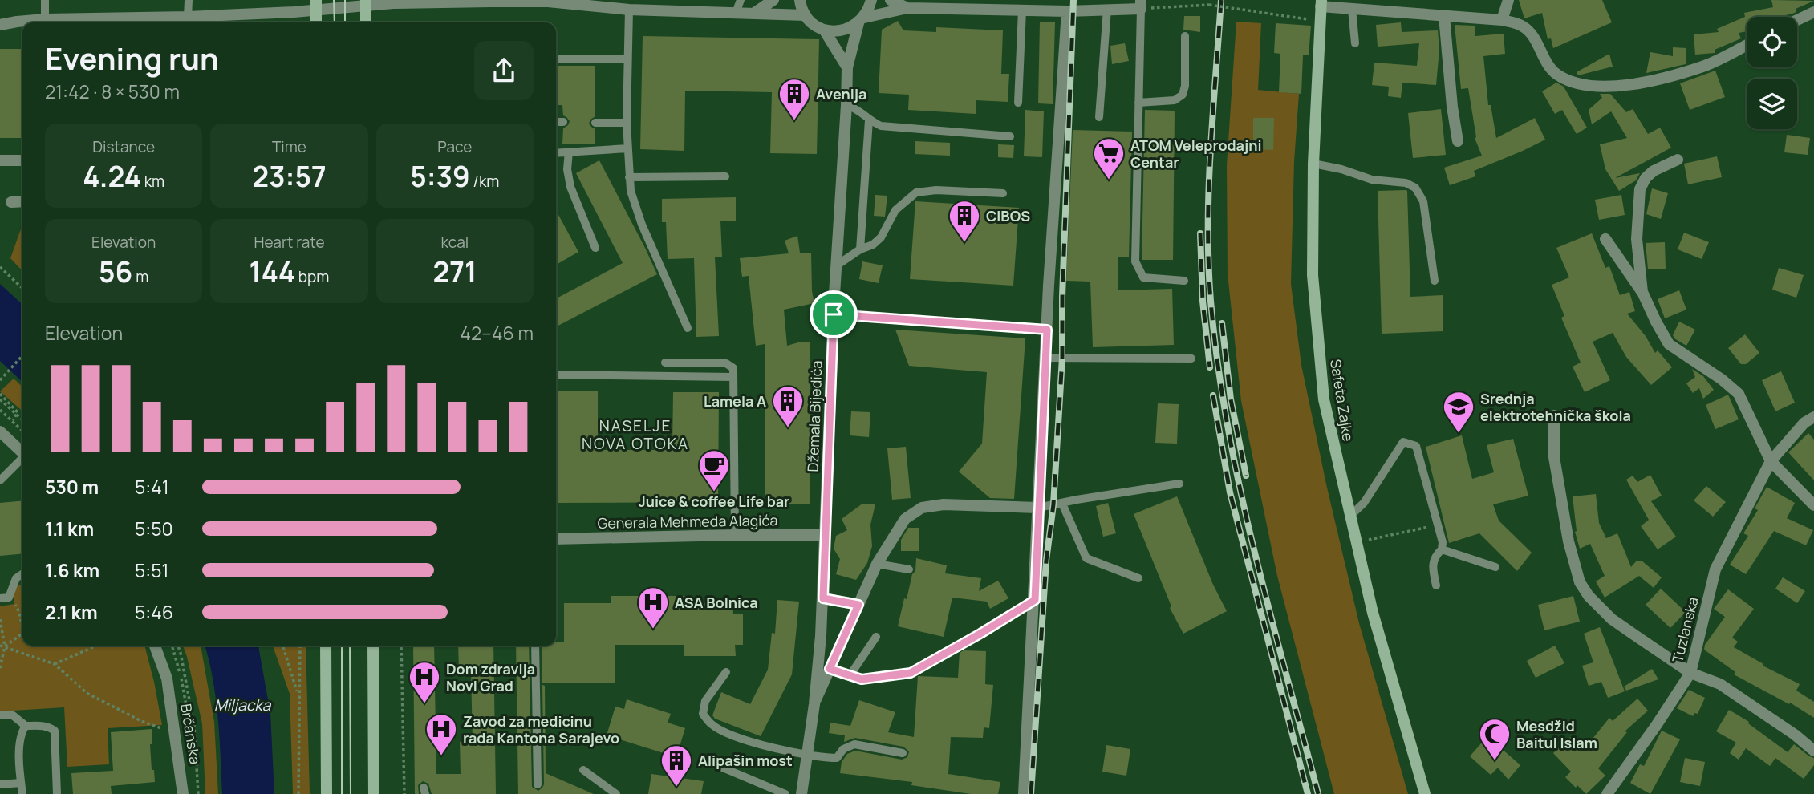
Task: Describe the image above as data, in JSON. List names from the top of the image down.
{
  "streets": {
    "main road": ["Safeta Zajke"],
    "street": [
      "Džemala Bijedića",
      "Generala Mehmeda Alagića",
      "Tuzlanska",
      "Brčanska"
    ]
  },
  "crossings": [
    ["Džemala Bijedića", "Generala Mehmeda Alagića"]
  ],
  "districts": ["NASELJE NOVA OTOKA"],
  "water": ["Miljacka"],
  "places": {
    "building": [
      "Avenija",
      "CIBOS",
      "Lamela A",
      "Alipašin most"
    ],
    "supermarket": ["ATOM Veleprodajni Centar"],
    "school or university": ["Srednja elektrotehnička škola"],
    "cafe": ["Juice & coffee Life bar"],
    "hospital": ["ASA Bolnica", "Dom zdravlja Novi Grad", "Zavod za medicinu rada Kantona Sarajevo"],
    "mosque": ["Mesdžid Baitul Islam"]
  },
  "page": {
    "heading": ["Evening run", "21:42 · 8 × 530 m"],
    "stats": [
      ["Distance", "4.24 km"],
      ["Time", "23:57"],
      ["Pace", "5:39 /km"],
      ["Elevation", "56 m"],
      ["Heart rate", "144 bpm"],
      ["kcal", "271"]
    ],
    "chart": ["Elevation", "42–46 m"],
    "list": [
      {
        "name": "530 m",
        "note": "5:41"
      },
      {
        "name": "1.1 km",
        "note": "5:50"
      },
      {
        "name": "1.6 km",
        "note": "5:51"
      },
      {
        "name": "2.1 km",
        "note": "5:46"
      }
    ]
  }
}
